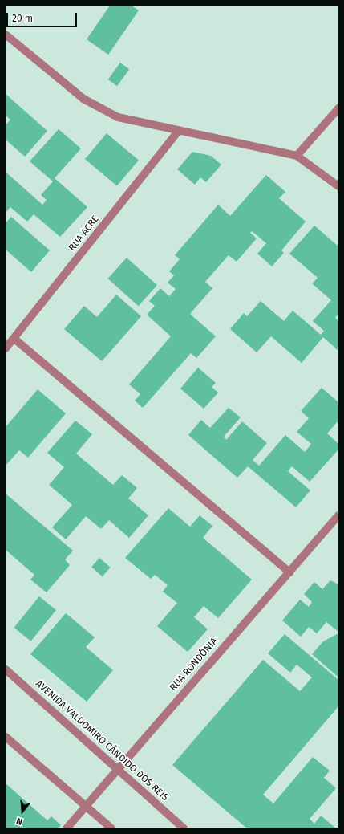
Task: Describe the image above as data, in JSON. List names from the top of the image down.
{
  "streets": {
    "street": ["RUA ACRE", "RUA RONDÔNIA", "AVENIDA VALDOMIRO CÂNDIDO DOS REIS"]
  },
  "crossings": [
    ["RUA RONDÔNIA", "AVENIDA VALDOMIRO CÂNDIDO DOS REIS"]
  ],
  "scale_bar": "20 m",
  "north": "bottom"
}
